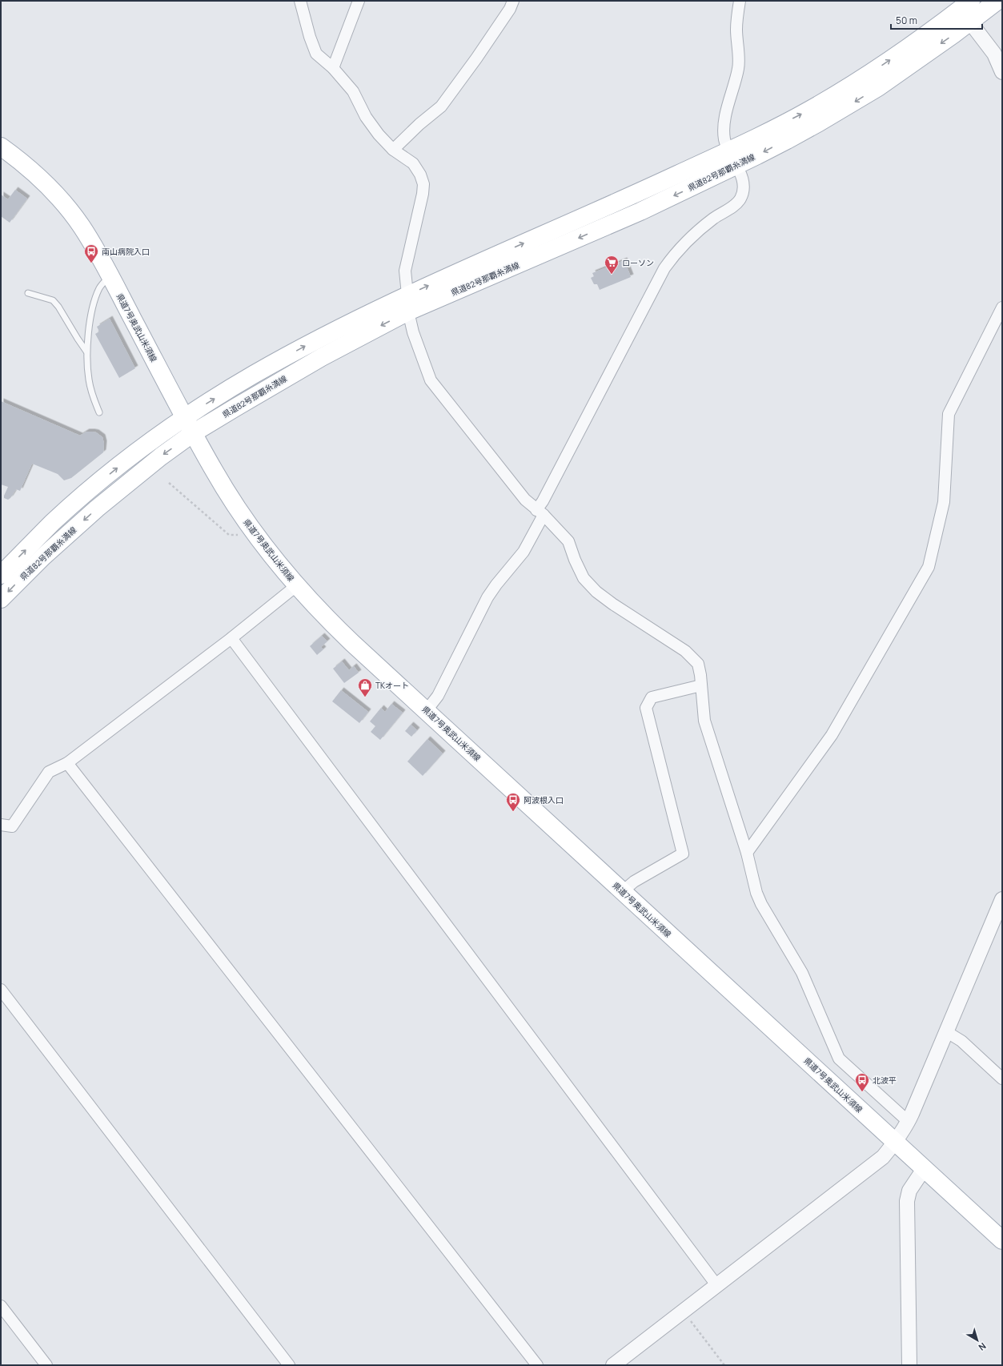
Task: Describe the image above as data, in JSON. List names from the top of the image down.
{
  "streets": {
    "main road": ["県道82号那覇糸満線", "県道7号奥武山米須線"]
  },
  "crossings": [
    ["県道82号那覇糸満線", "県道7号奥武山米須線"]
  ],
  "places": {
    "bus stop": ["南山病院入口", "阿波根入口", "北波平"],
    "supermarket": ["ローソン"],
    "shop": ["TKオート"]
  },
  "scale_bar": "50 m",
  "north": "bottom right"
}
